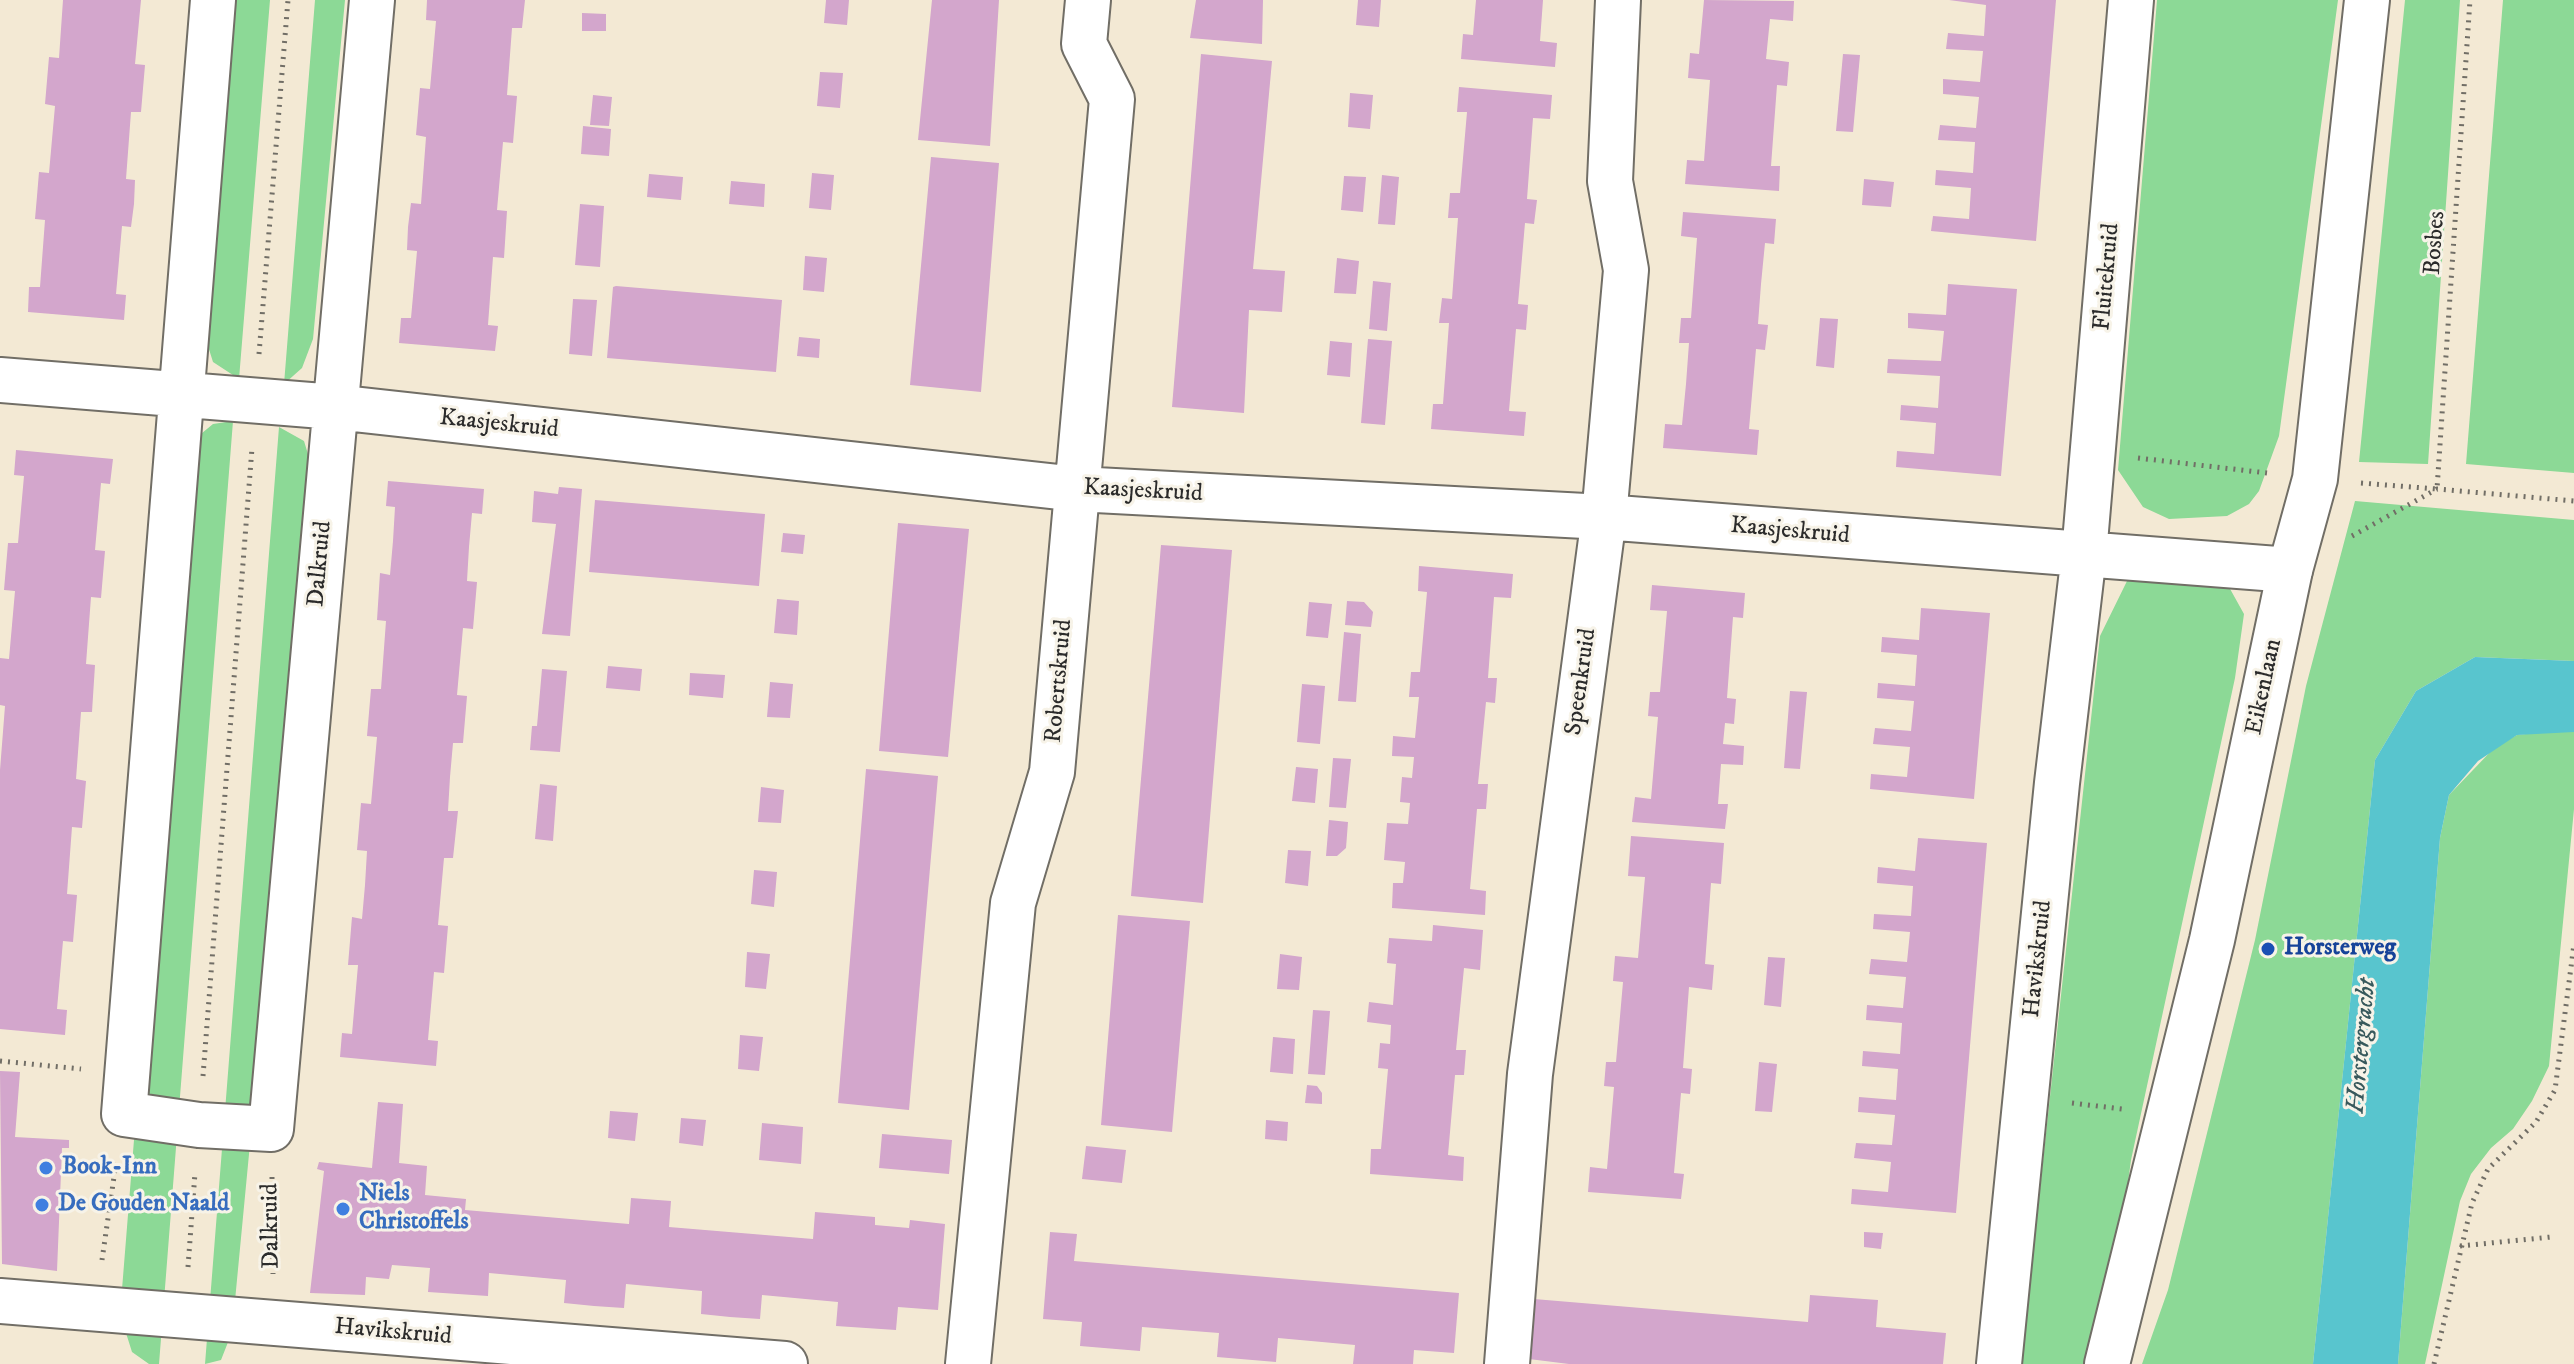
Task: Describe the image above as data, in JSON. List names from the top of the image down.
{
  "streets": {
    "street": [
      "Fluitekruid",
      "Kaasjeskruid",
      "Dalkruid",
      "Robertskruid",
      "Speenkruid",
      "Eikenlaan",
      "Havikskruid"
    ],
    "path": ["Bosbes"]
  },
  "crossings": [
    ["Fluitekruid", "Kaasjeskruid"],
    ["Fluitekruid", "Havikskruid"],
    ["Kaasjeskruid", "Dalkruid"],
    ["Kaasjeskruid", "Robertskruid"],
    ["Kaasjeskruid", "Speenkruid"],
    ["Kaasjeskruid", "Eikenlaan"],
    ["Kaasjeskruid", "Havikskruid"],
    ["Dalkruid", "Havikskruid"]
  ],
  "water": ["Horstergracht"],
  "places": [
    "Horsterweg",
    "Book-Inn",
    "De Gouden Naald",
    "Niels Christoffels"
  ]
}
